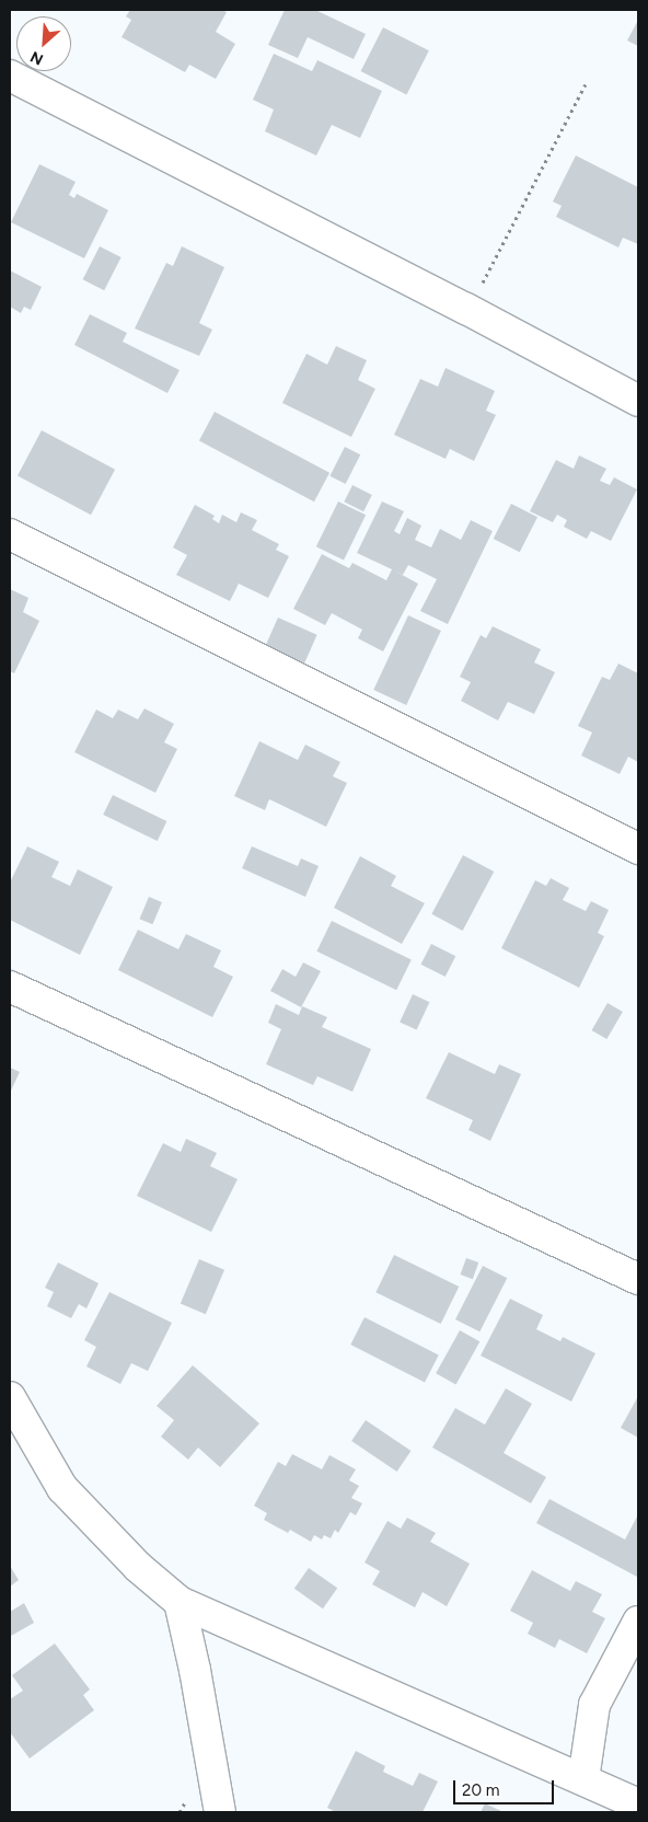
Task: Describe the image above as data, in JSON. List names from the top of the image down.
{
  "scale_bar": "20 m",
  "north": "bottom left"
}
